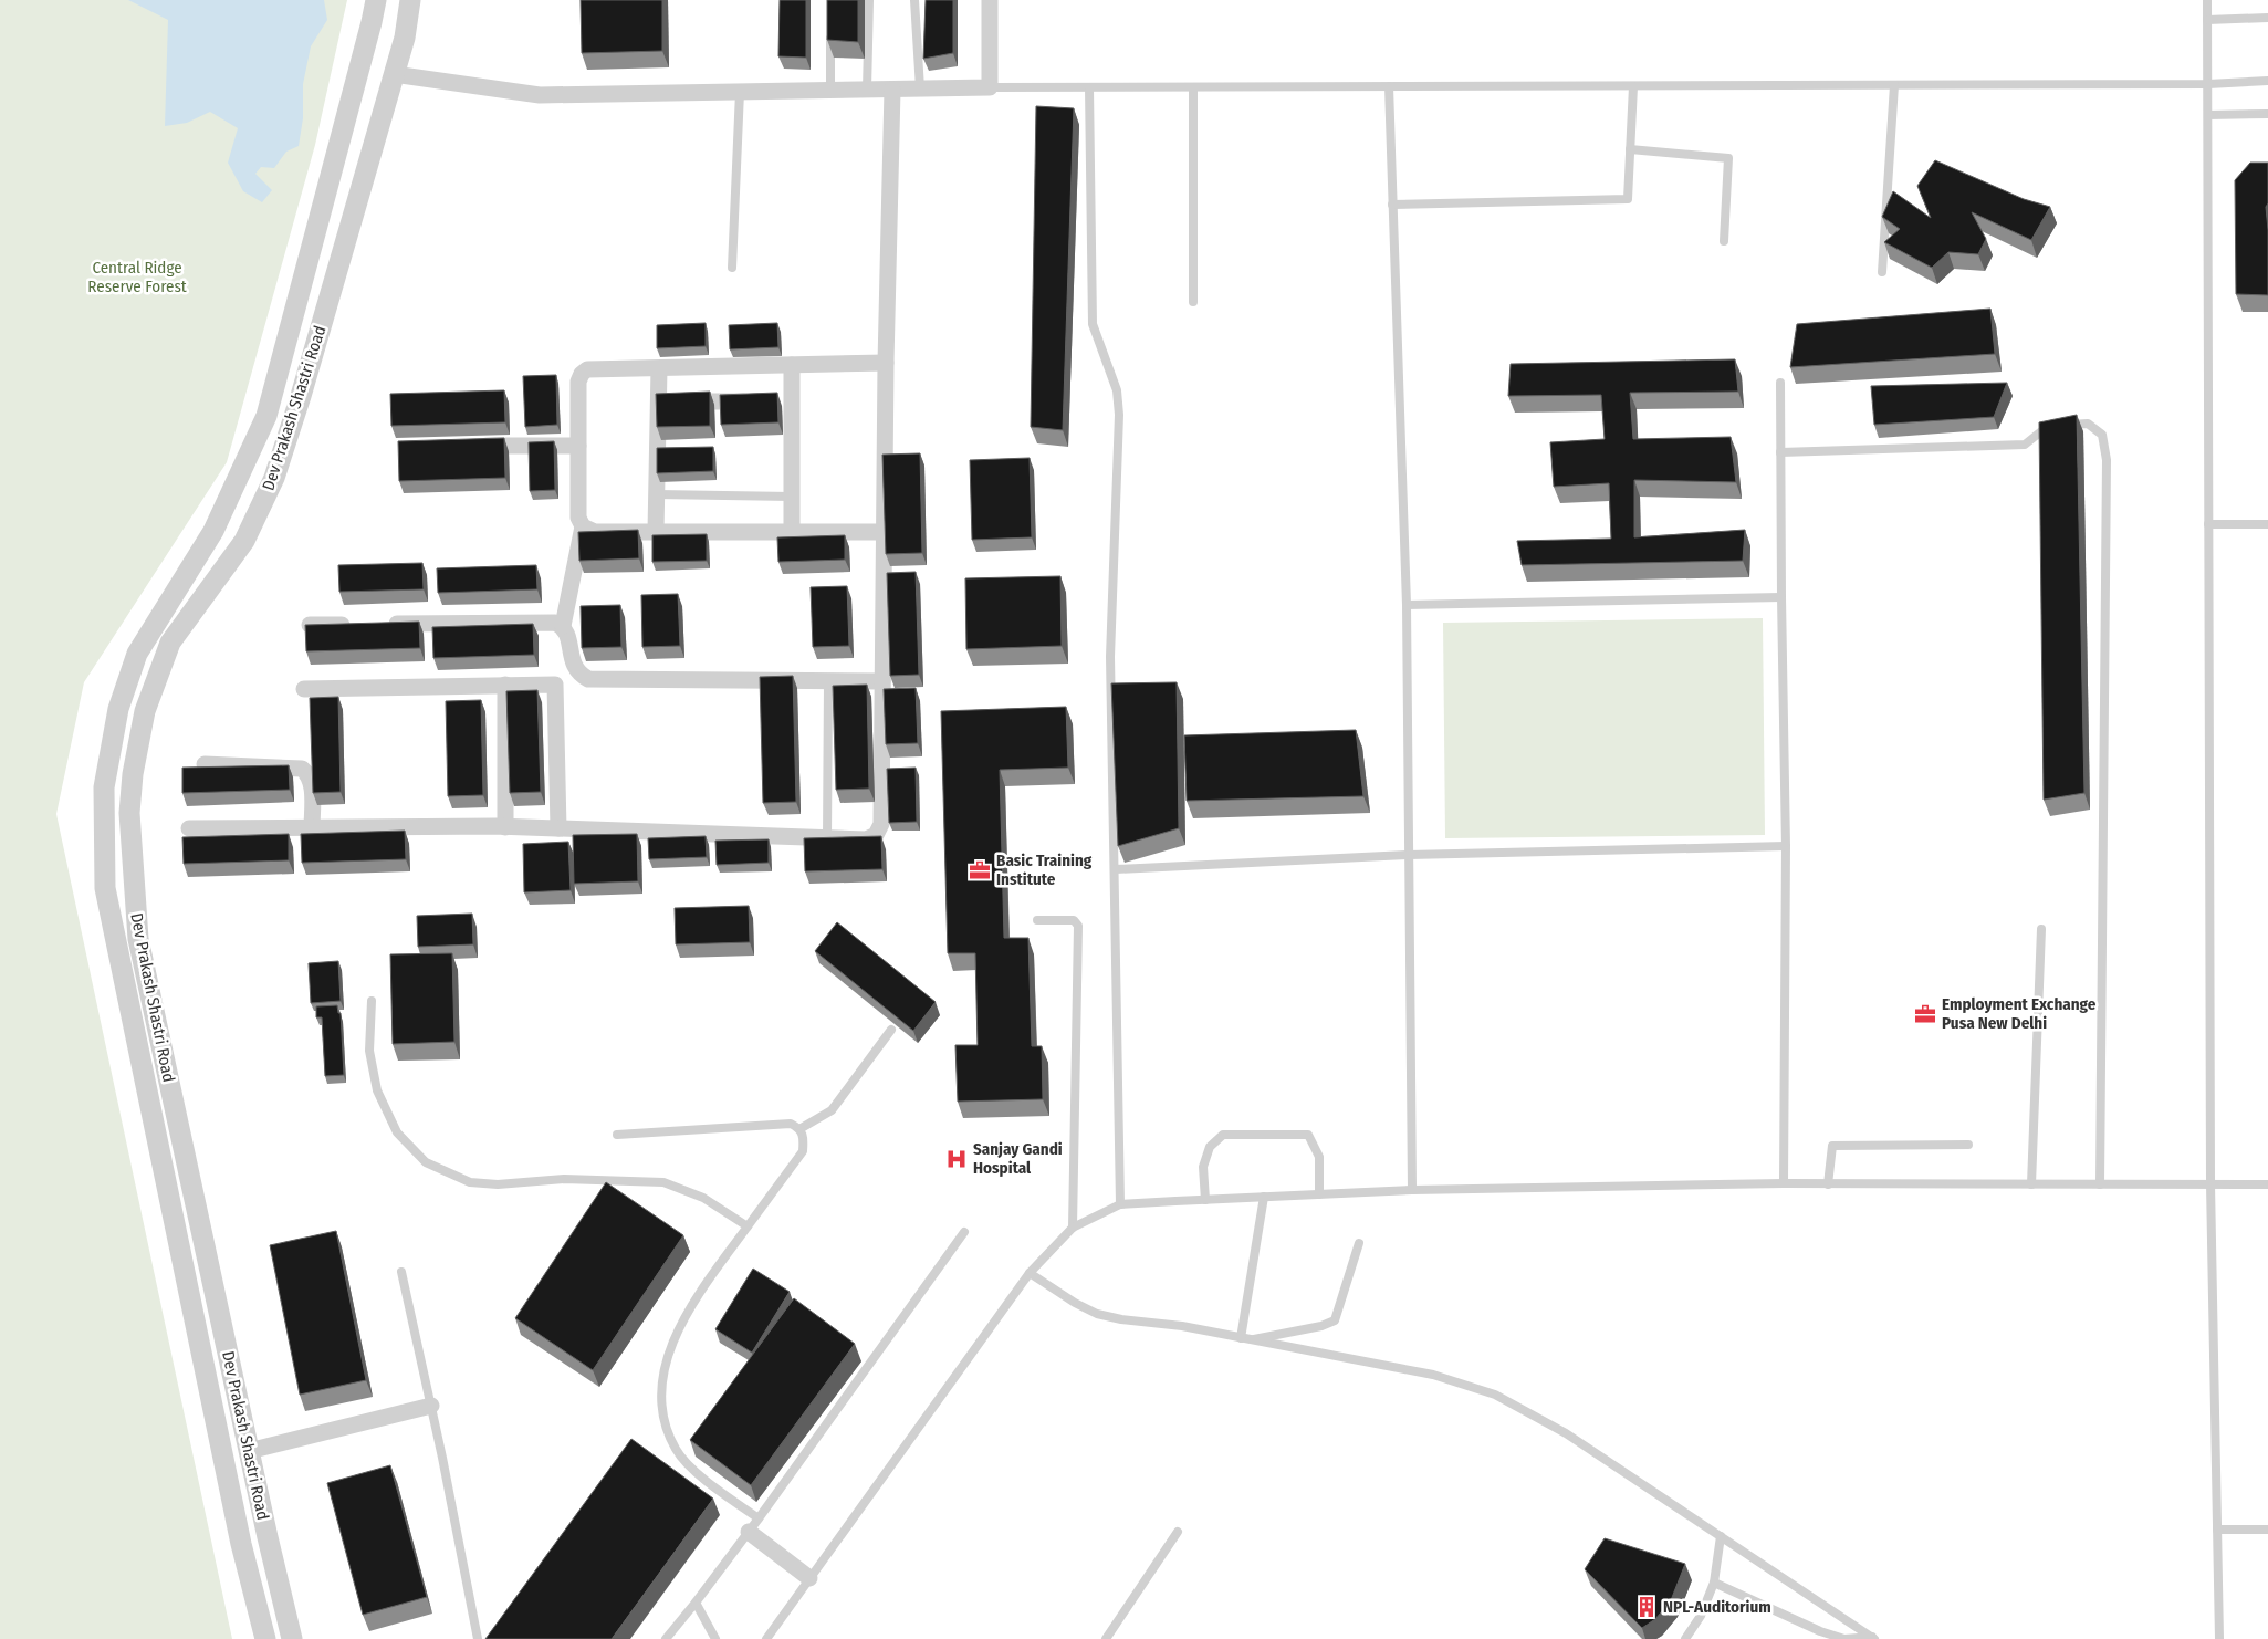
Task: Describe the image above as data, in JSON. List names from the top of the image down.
{
  "streets": {
    "street": ["Dev Prakash Shastri Road"]
  },
  "parks": ["Central Ridge Reserve Forest"],
  "places": {
    "office": ["Basic Training Institute", "Employment Exchange Pusa New Delhi"],
    "hospital": ["Sanjay Gandi Hospital"],
    "building": ["NPL-Auditorium"]
  }
}
